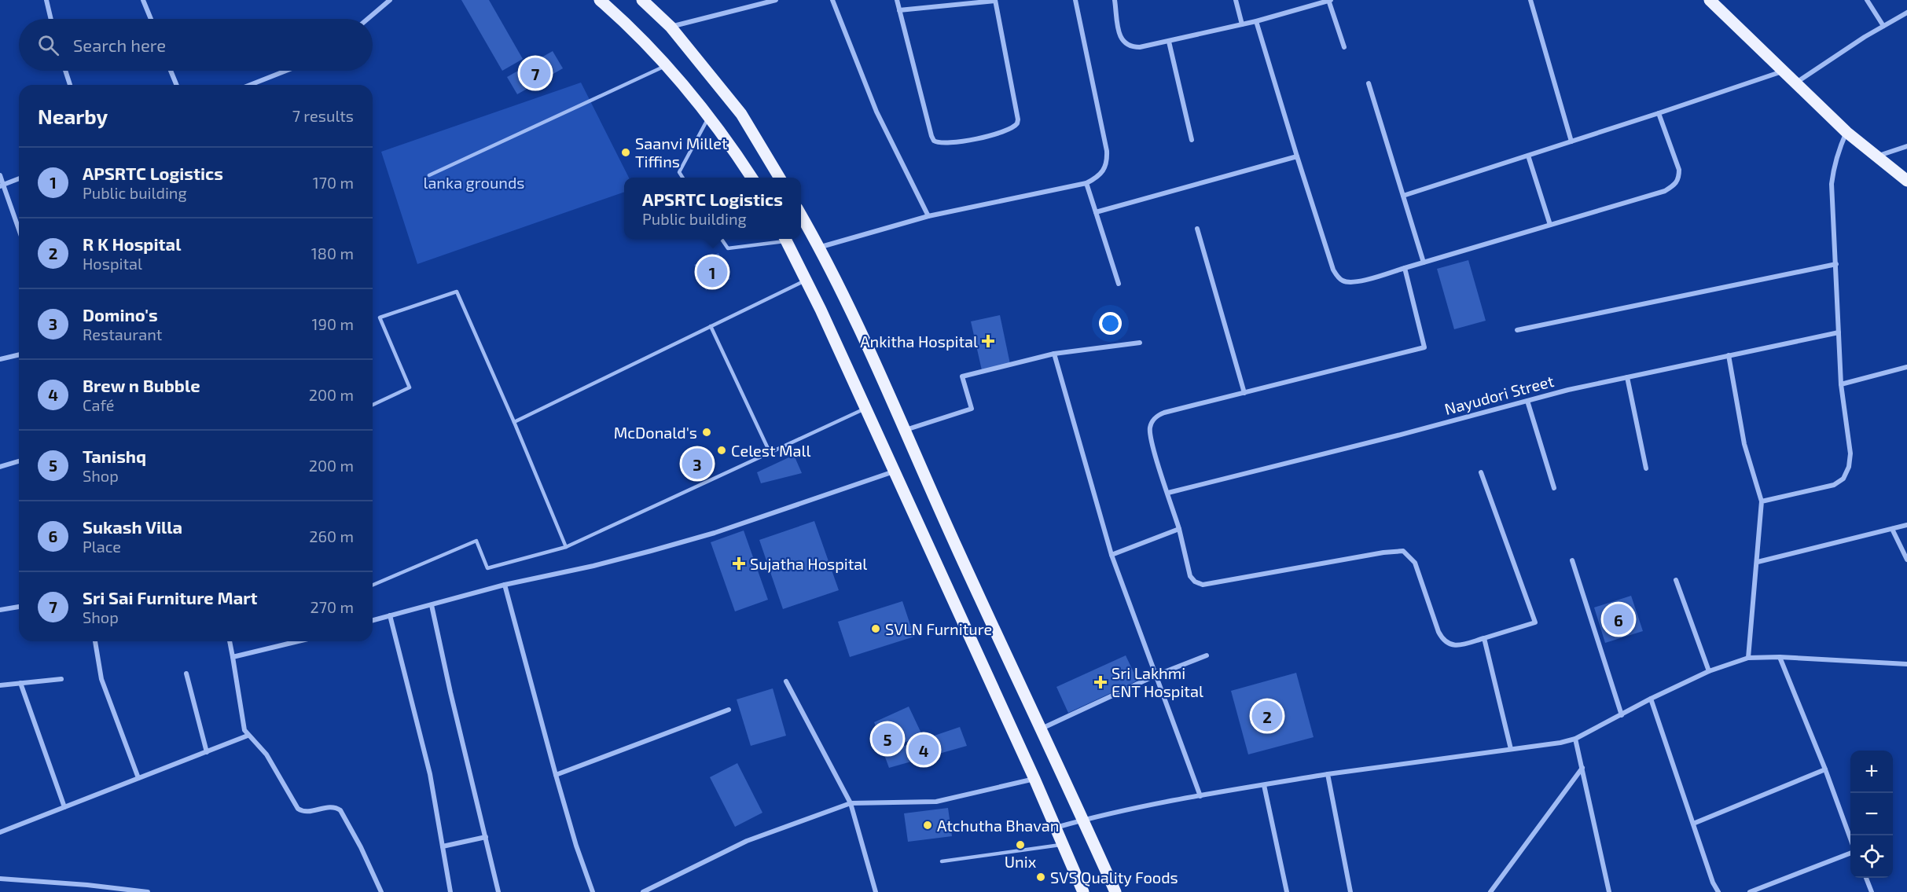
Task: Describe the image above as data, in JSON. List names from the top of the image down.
{
  "streets": {
    "street": ["Nayudori Street"]
  },
  "parks": ["lanka grounds"],
  "places": {
    "other": [
      "Saanvi Millet Tiffins",
      "McDonald's",
      "Celest Mall",
      "SVLN Furniture",
      "Atchutha Bhavan",
      "Unix",
      "SVS Quality Foods"
    ],
    "health": ["Ankitha Hospital", "Sujatha Hospital", "Sri Lakhmi ENT Hospital"]
  },
  "page": {
    "search": "Search here",
    "pins": [
      "7",
      "1",
      "3",
      "6",
      "2",
      "5",
      "4"
    ],
    "heading": ["Nearby", "7 results"],
    "list": [
      {
        "mark": "1",
        "name": "APSRTC Logistics",
        "note": "Public building",
        "value": "170 m"
      },
      {
        "mark": "2",
        "name": "R K Hospital",
        "note": "Hospital",
        "value": "180 m"
      },
      {
        "mark": "3",
        "name": "Domino's",
        "note": "Restaurant",
        "value": "190 m"
      },
      {
        "mark": "4",
        "name": "Brew n Bubble",
        "note": "Café",
        "value": "200 m"
      },
      {
        "mark": "5",
        "name": "Tanishq",
        "note": "Shop",
        "value": "200 m"
      },
      {
        "mark": "6",
        "name": "Sukash Villa",
        "note": "Place",
        "value": "260 m"
      },
      {
        "mark": "7",
        "name": "Sri Sai Furniture Mart",
        "note": "Shop",
        "value": "270 m"
      }
    ],
    "popup": ["APSRTC Logistics", "Public building"],
    "map_buttons": ["+", "−"]
  }
}
